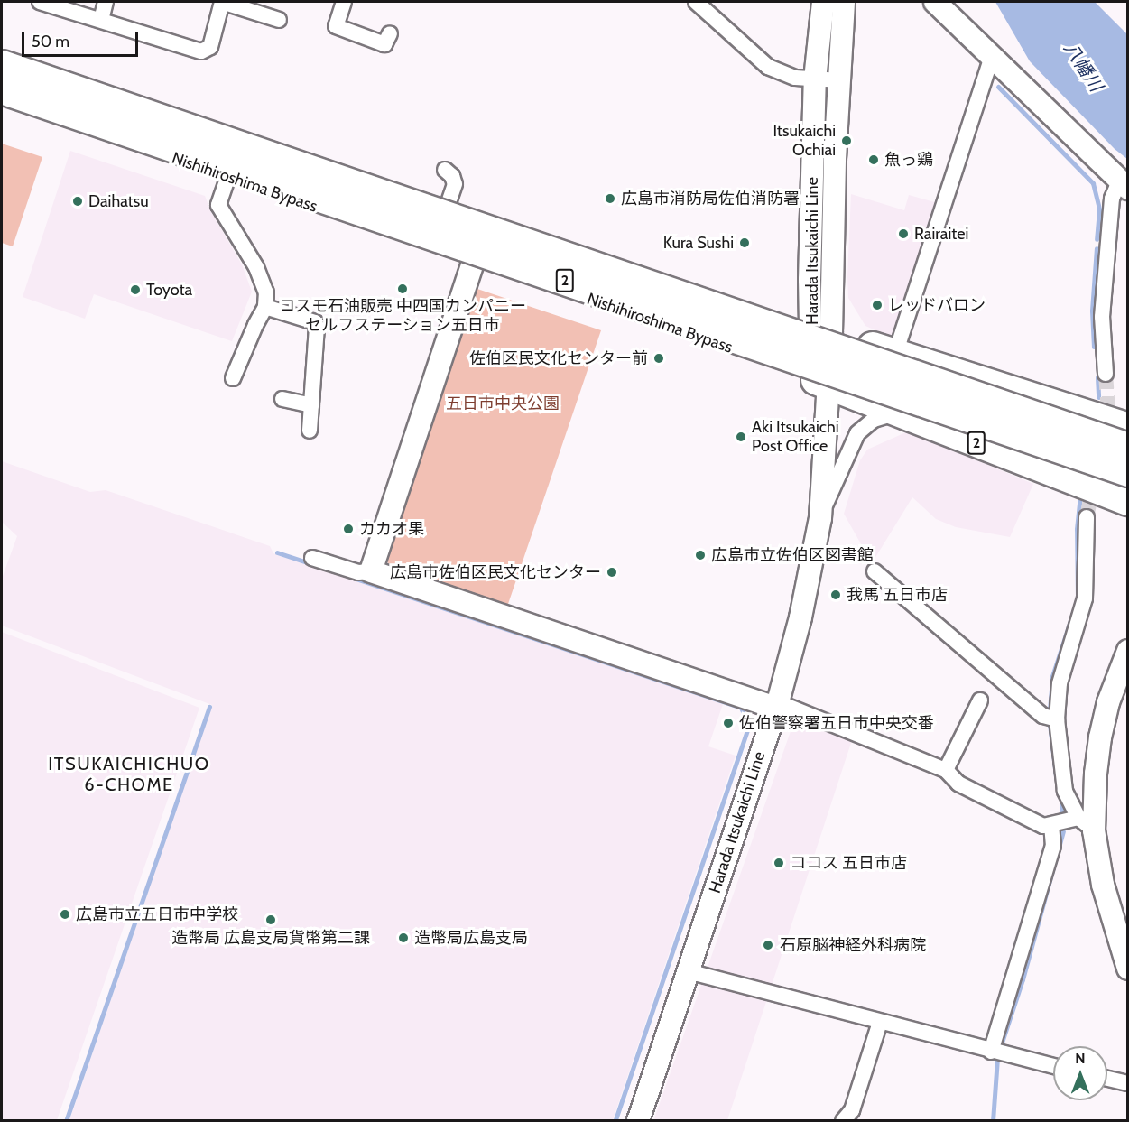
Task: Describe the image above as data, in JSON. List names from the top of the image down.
{
  "streets": {
    "highway": ["Nishihiroshima Bypass", "2"],
    "main road": ["Harada Itsukaichi Line"]
  },
  "crossings": [
    ["Nishihiroshima Bypass", "Harada Itsukaichi Line"],
    ["Harada Itsukaichi Line", "2"]
  ],
  "districts": ["ITSUKAICHICHUO 6-CHOME"],
  "water": ["八幡川"],
  "parks": ["五日市中央公園"],
  "places": [
    "Itsukaichi Ochiai",
    "魚っ鶏",
    "広島市消防局佐伯消防署",
    "Daihatsu",
    "Rairaitei",
    "Kura Sushi",
    "コスモ石油販売 中四国カンパニー セルフステーション五日市",
    "Toyota",
    "レッドバロン",
    "佐伯区民文化センター前",
    "Aki Itsukaichi Post Office",
    "カカオ果",
    "広島市立佐伯区図書館",
    "広島市佐伯区民文化センター",
    "我馬 五日市店",
    "佐伯警察署五日市中央交番",
    "ココス 五日市店",
    "広島市立五日市中学校",
    "造幣局 広島支局貨幣第二課",
    "造幣局広島支局",
    "石原脳神経外科病院"
  ],
  "scale_bar": "50 m",
  "north": "top"
}
